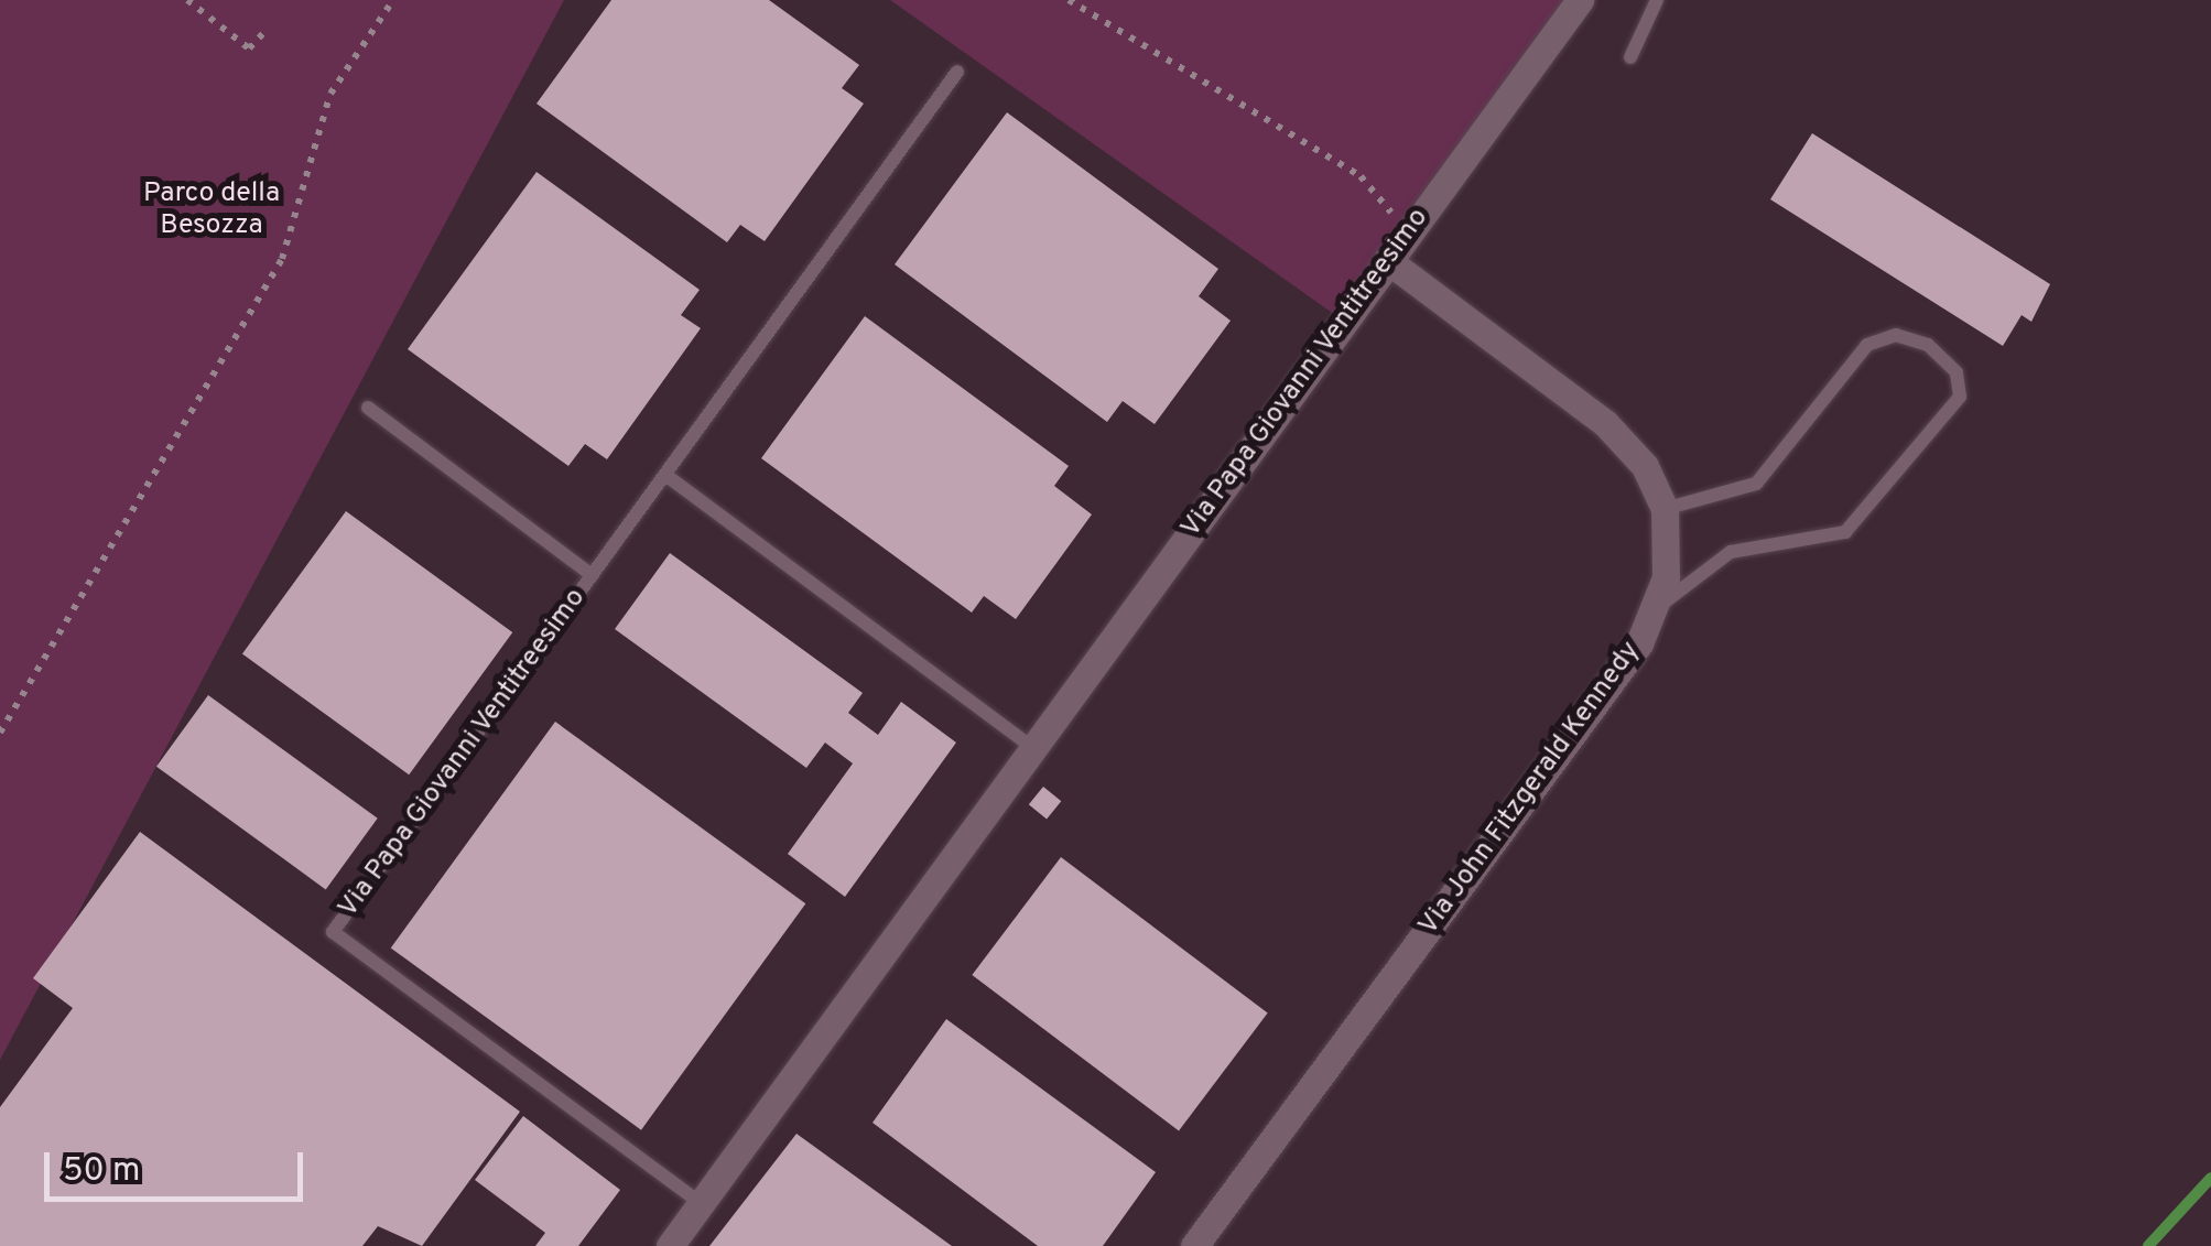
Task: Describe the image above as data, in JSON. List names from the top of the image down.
{
  "streets": {
    "street": ["Via Papa Giovanni Ventitreesimo", "Via John Fitzgerald Kennedy"]
  },
  "parks": ["Parco della Besozza"],
  "scale_bar": "50 m"
}
